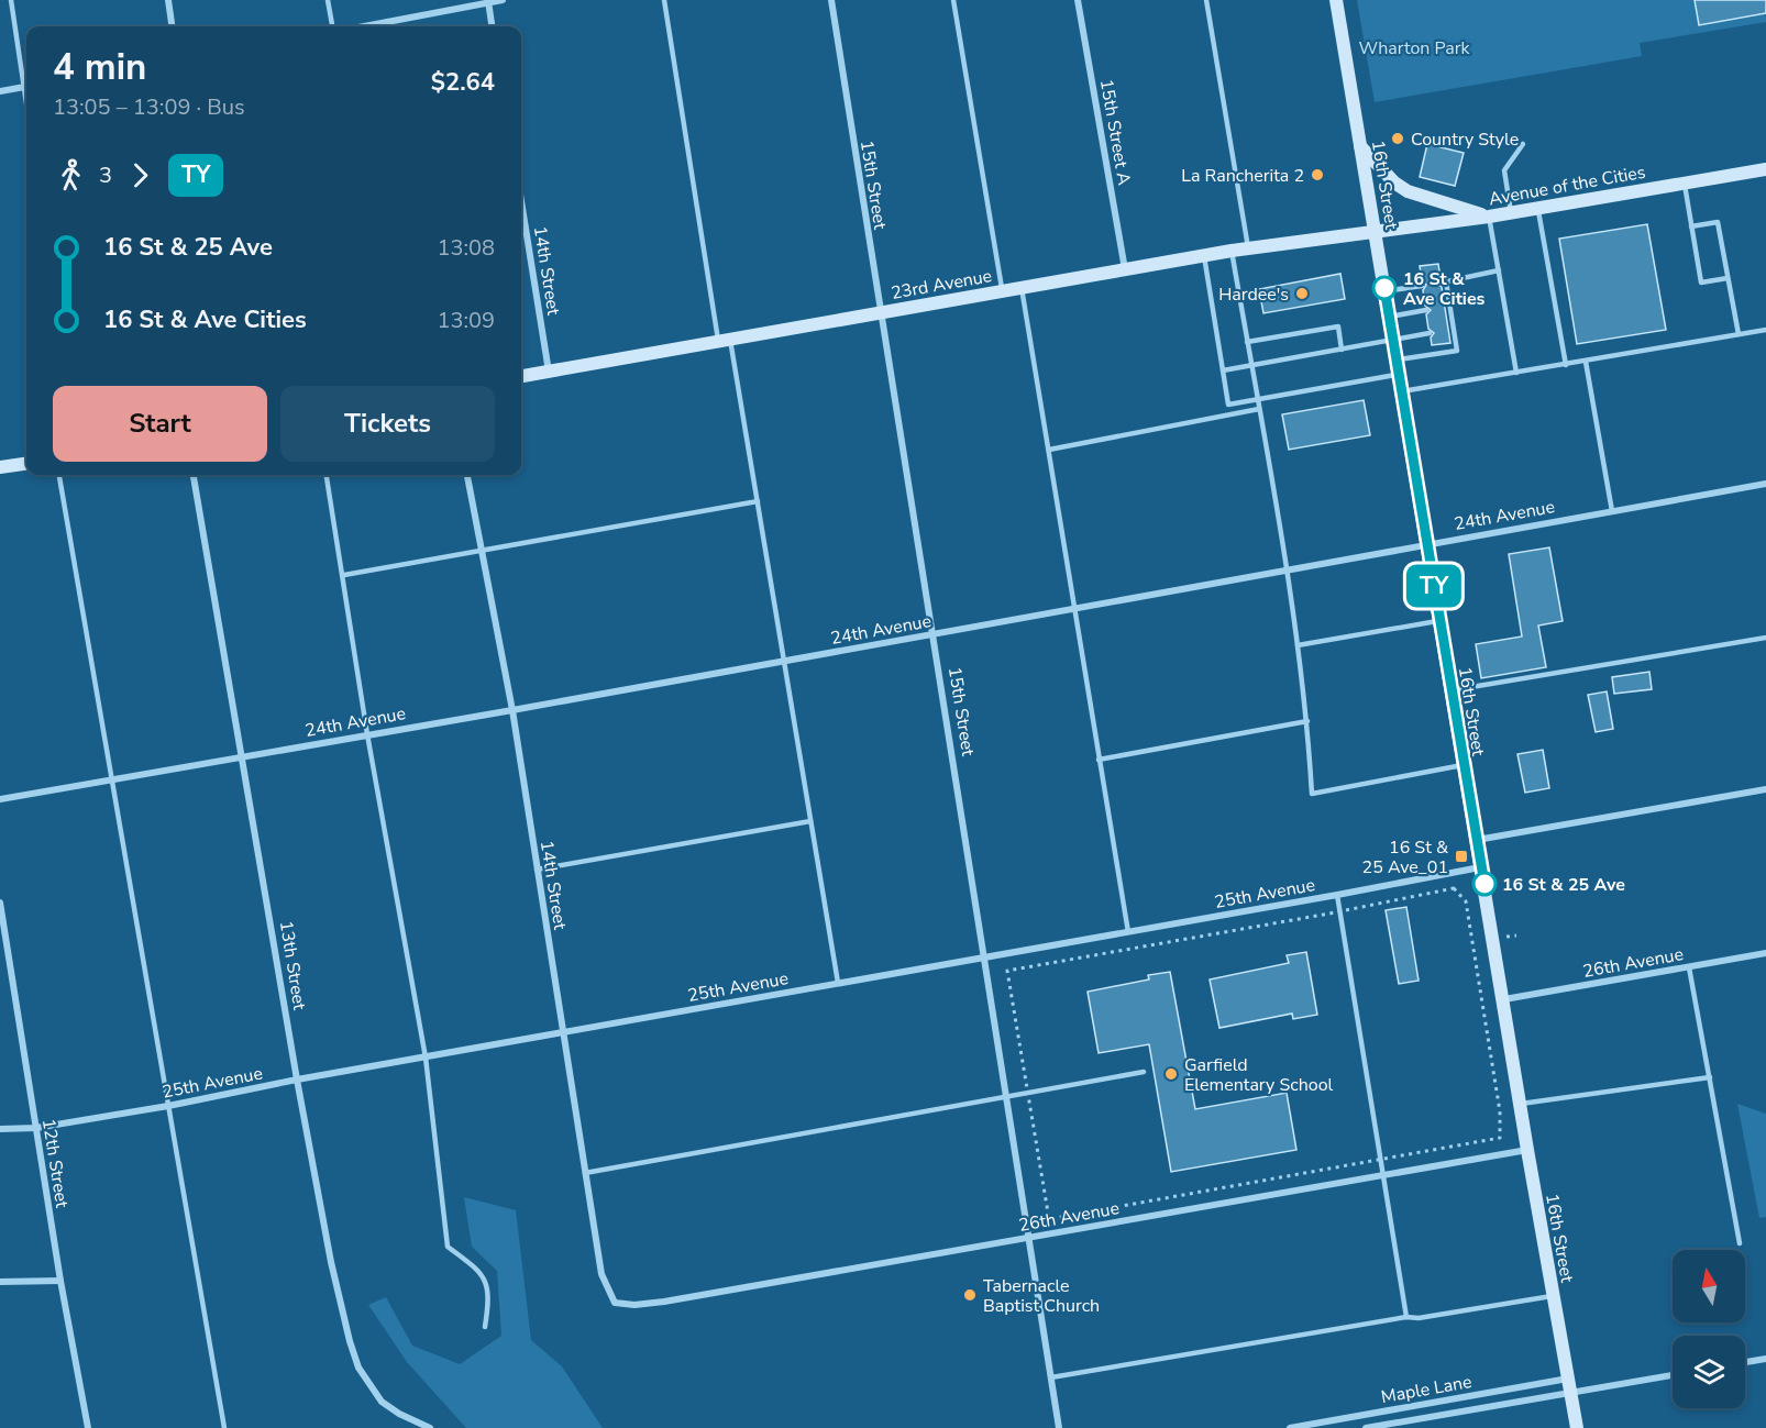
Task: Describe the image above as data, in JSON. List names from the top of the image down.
{
  "streets": {
    "street": [
      "15th Street A",
      "15th Street",
      "16th Street",
      "Avenue of the Cities",
      "14th Street",
      "23rd Avenue",
      "24th Avenue",
      "25th Avenue",
      "26th Avenue",
      "13th Street",
      "12th Street",
      "Maple Lane"
    ]
  },
  "crossings": [
    ["15th Street A", "23rd Avenue"],
    ["15th Street", "23rd Avenue"],
    ["15th Street", "24th Avenue"],
    ["15th Street", "25th Avenue"],
    ["15th Street", "26th Avenue"],
    ["16th Street", "Avenue of the Cities"],
    ["16th Street", "23rd Avenue"],
    ["16th Street", "24th Avenue"],
    ["16th Street", "25th Avenue"],
    ["16th Street", "26th Avenue"],
    ["16th Street", "Maple Lane"],
    ["Avenue of the Cities", "23rd Avenue"],
    ["14th Street", "23rd Avenue"],
    ["14th Street", "24th Avenue"],
    ["14th Street", "25th Avenue"],
    ["14th Street", "26th Avenue"],
    ["24th Avenue", "13th Street"],
    ["25th Avenue", "13th Street"],
    ["25th Avenue", "12th Street"]
  ],
  "parks": ["Wharton Park"],
  "places": {
    "other": [
      "Country Style",
      "La Rancherita 2",
      "16 St & Ave Cities",
      "Hardee's",
      "16 St & 25 Ave",
      "Garfield Elementary School",
      "Tabernacle Baptist Church"
    ],
    "transit": ["16 St & 25 Ave_01"]
  },
  "lines": ["bus line TY"],
  "north": "top",
  "page": {
    "on_map": "TY",
    "heading": ["4 min", "13:05 – 13:09 · Bus", "$2.64"],
    "legs": ["3", "TY"],
    "list": [
      {
        "name": "16 St & 25 Ave",
        "value": "13:08"
      },
      {
        "name": "16 St & Ave Cities",
        "value": "13:09"
      }
    ],
    "buttons": ["Start", "Tickets"]
  }
}
